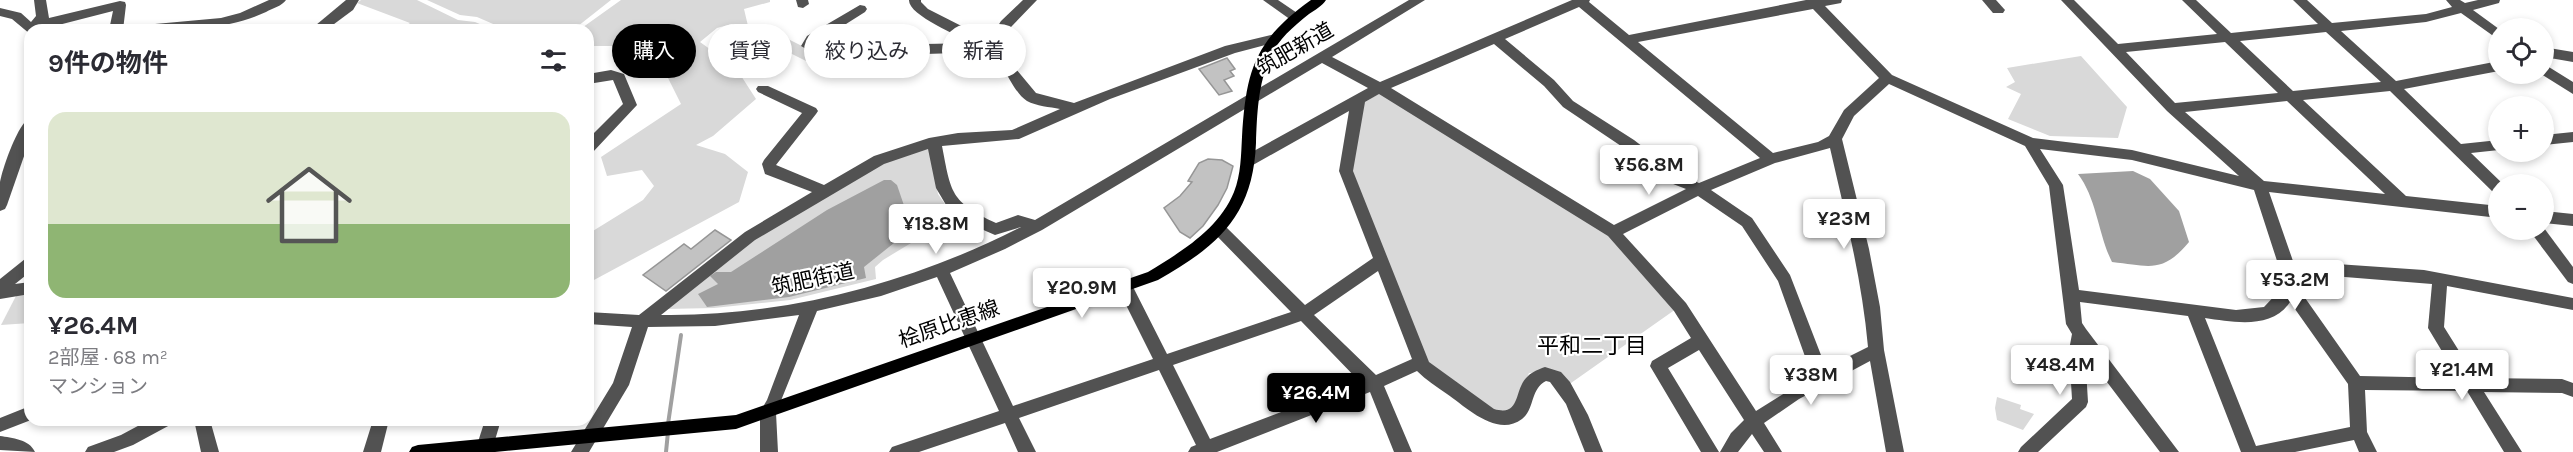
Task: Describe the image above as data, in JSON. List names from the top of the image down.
{
  "streets": {
    "main road": ["桧原比恵線"],
    "street": ["筑肥新道", "筑肥街道"]
  },
  "crossings": [
    ["筑肥新道", "筑肥街道"],
    ["筑肥新道", "桧原比恵線"],
    ["筑肥街道", "桧原比恵線"]
  ],
  "districts": ["平和二丁目"],
  "page": {
    "map_buttons": ["+", "−"],
    "chip": [
      "購入",
      "賃貸",
      "絞り込み",
      "新着"
    ],
    "heading": "9件の物件",
    "list": [
      {
        "name": "¥26.4M",
        "note": "2部屋 · 68 m² · マンション"
      }
    ],
    "price": [
      "¥56.8M",
      "¥23M",
      "¥18.8M",
      "¥53.2M",
      "¥20.9M",
      "¥48.4M",
      "¥21.4M",
      "¥38M",
      "¥26.4M"
    ]
  }
}
